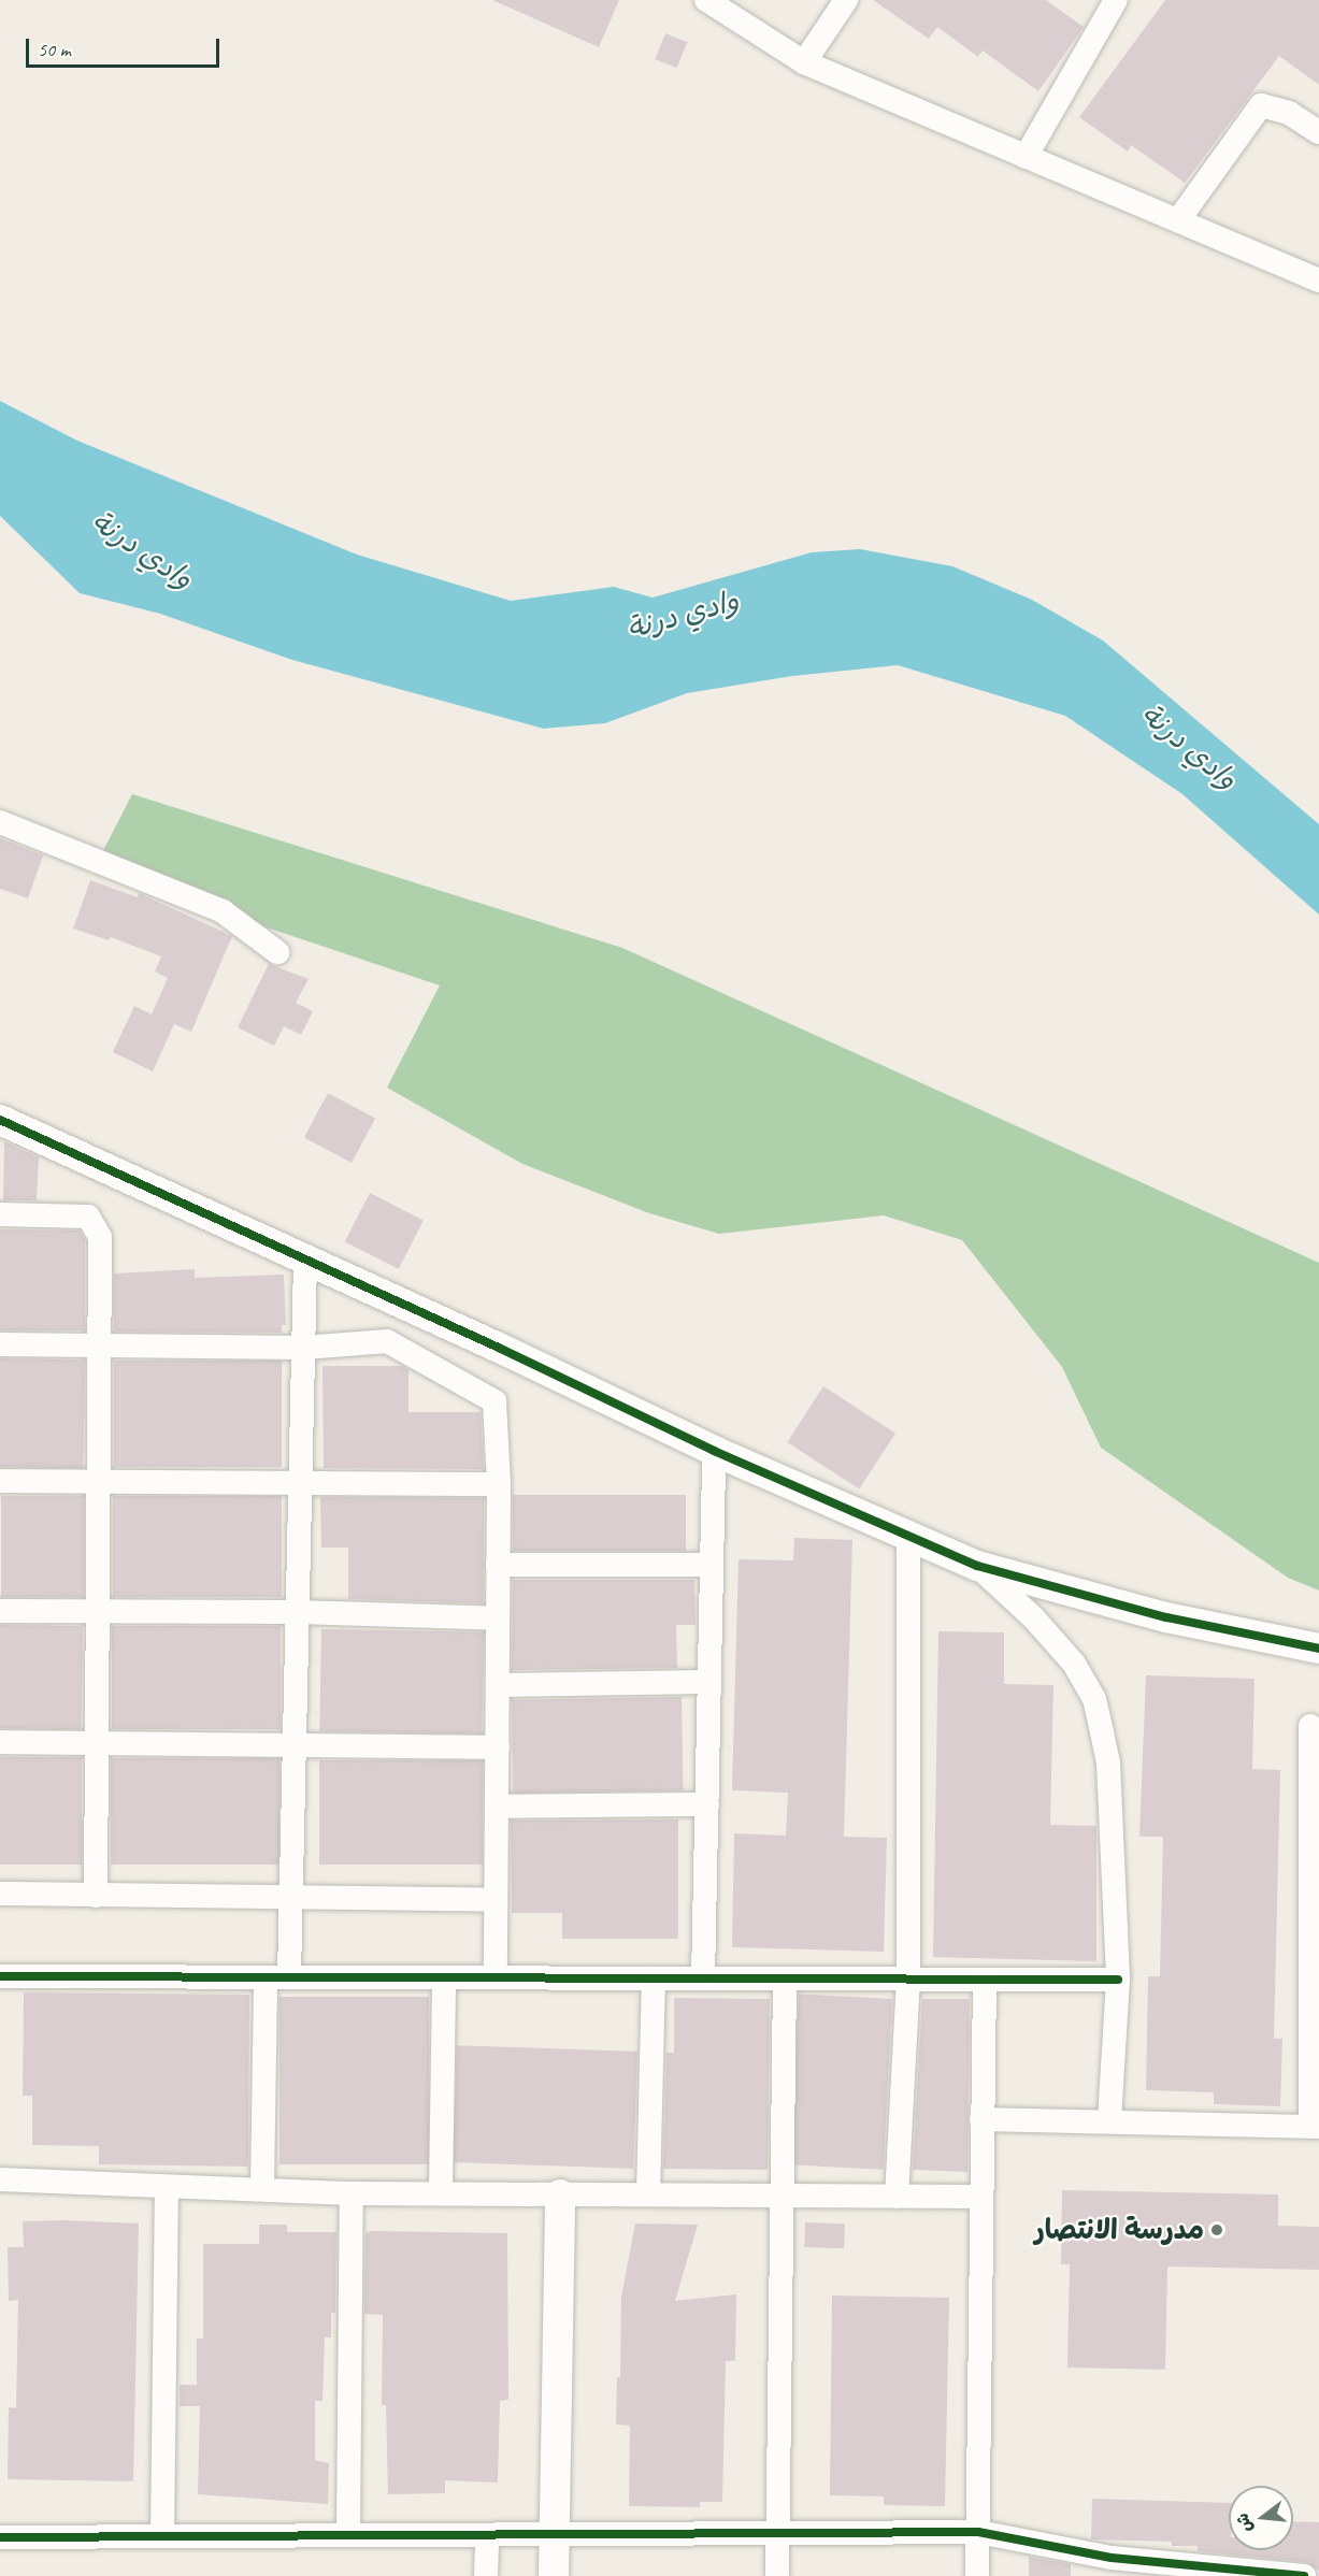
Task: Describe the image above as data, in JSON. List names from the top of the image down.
{
  "water": ["وادي درنة"],
  "places": ["مدرسة الانتصار"],
  "scale_bar": "50 m",
  "north": "left"
}
